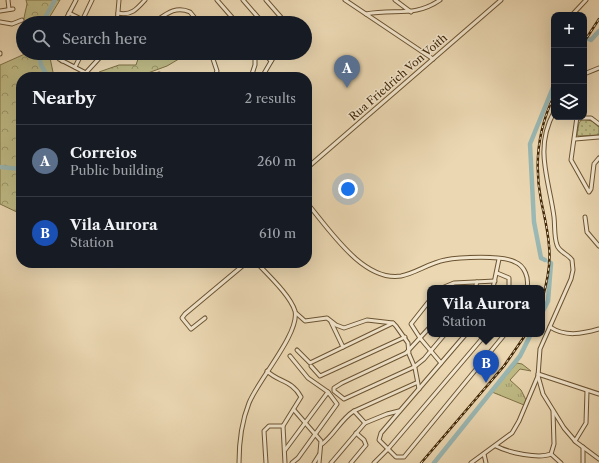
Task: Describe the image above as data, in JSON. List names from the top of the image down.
{
  "streets": {
    "street": ["Rua Friedrich Von Voith"]
  },
  "page": {
    "map_buttons": ["+", "−"],
    "search": "Search here",
    "pins": ["A", "B"],
    "heading": ["Nearby", "2 results"],
    "list": [
      {
        "mark": "A",
        "name": "Correios",
        "note": "Public building",
        "value": "260 m"
      },
      {
        "mark": "B",
        "name": "Vila Aurora",
        "note": "Station",
        "value": "610 m"
      }
    ],
    "popup": ["Vila Aurora", "Station"]
  }
}
